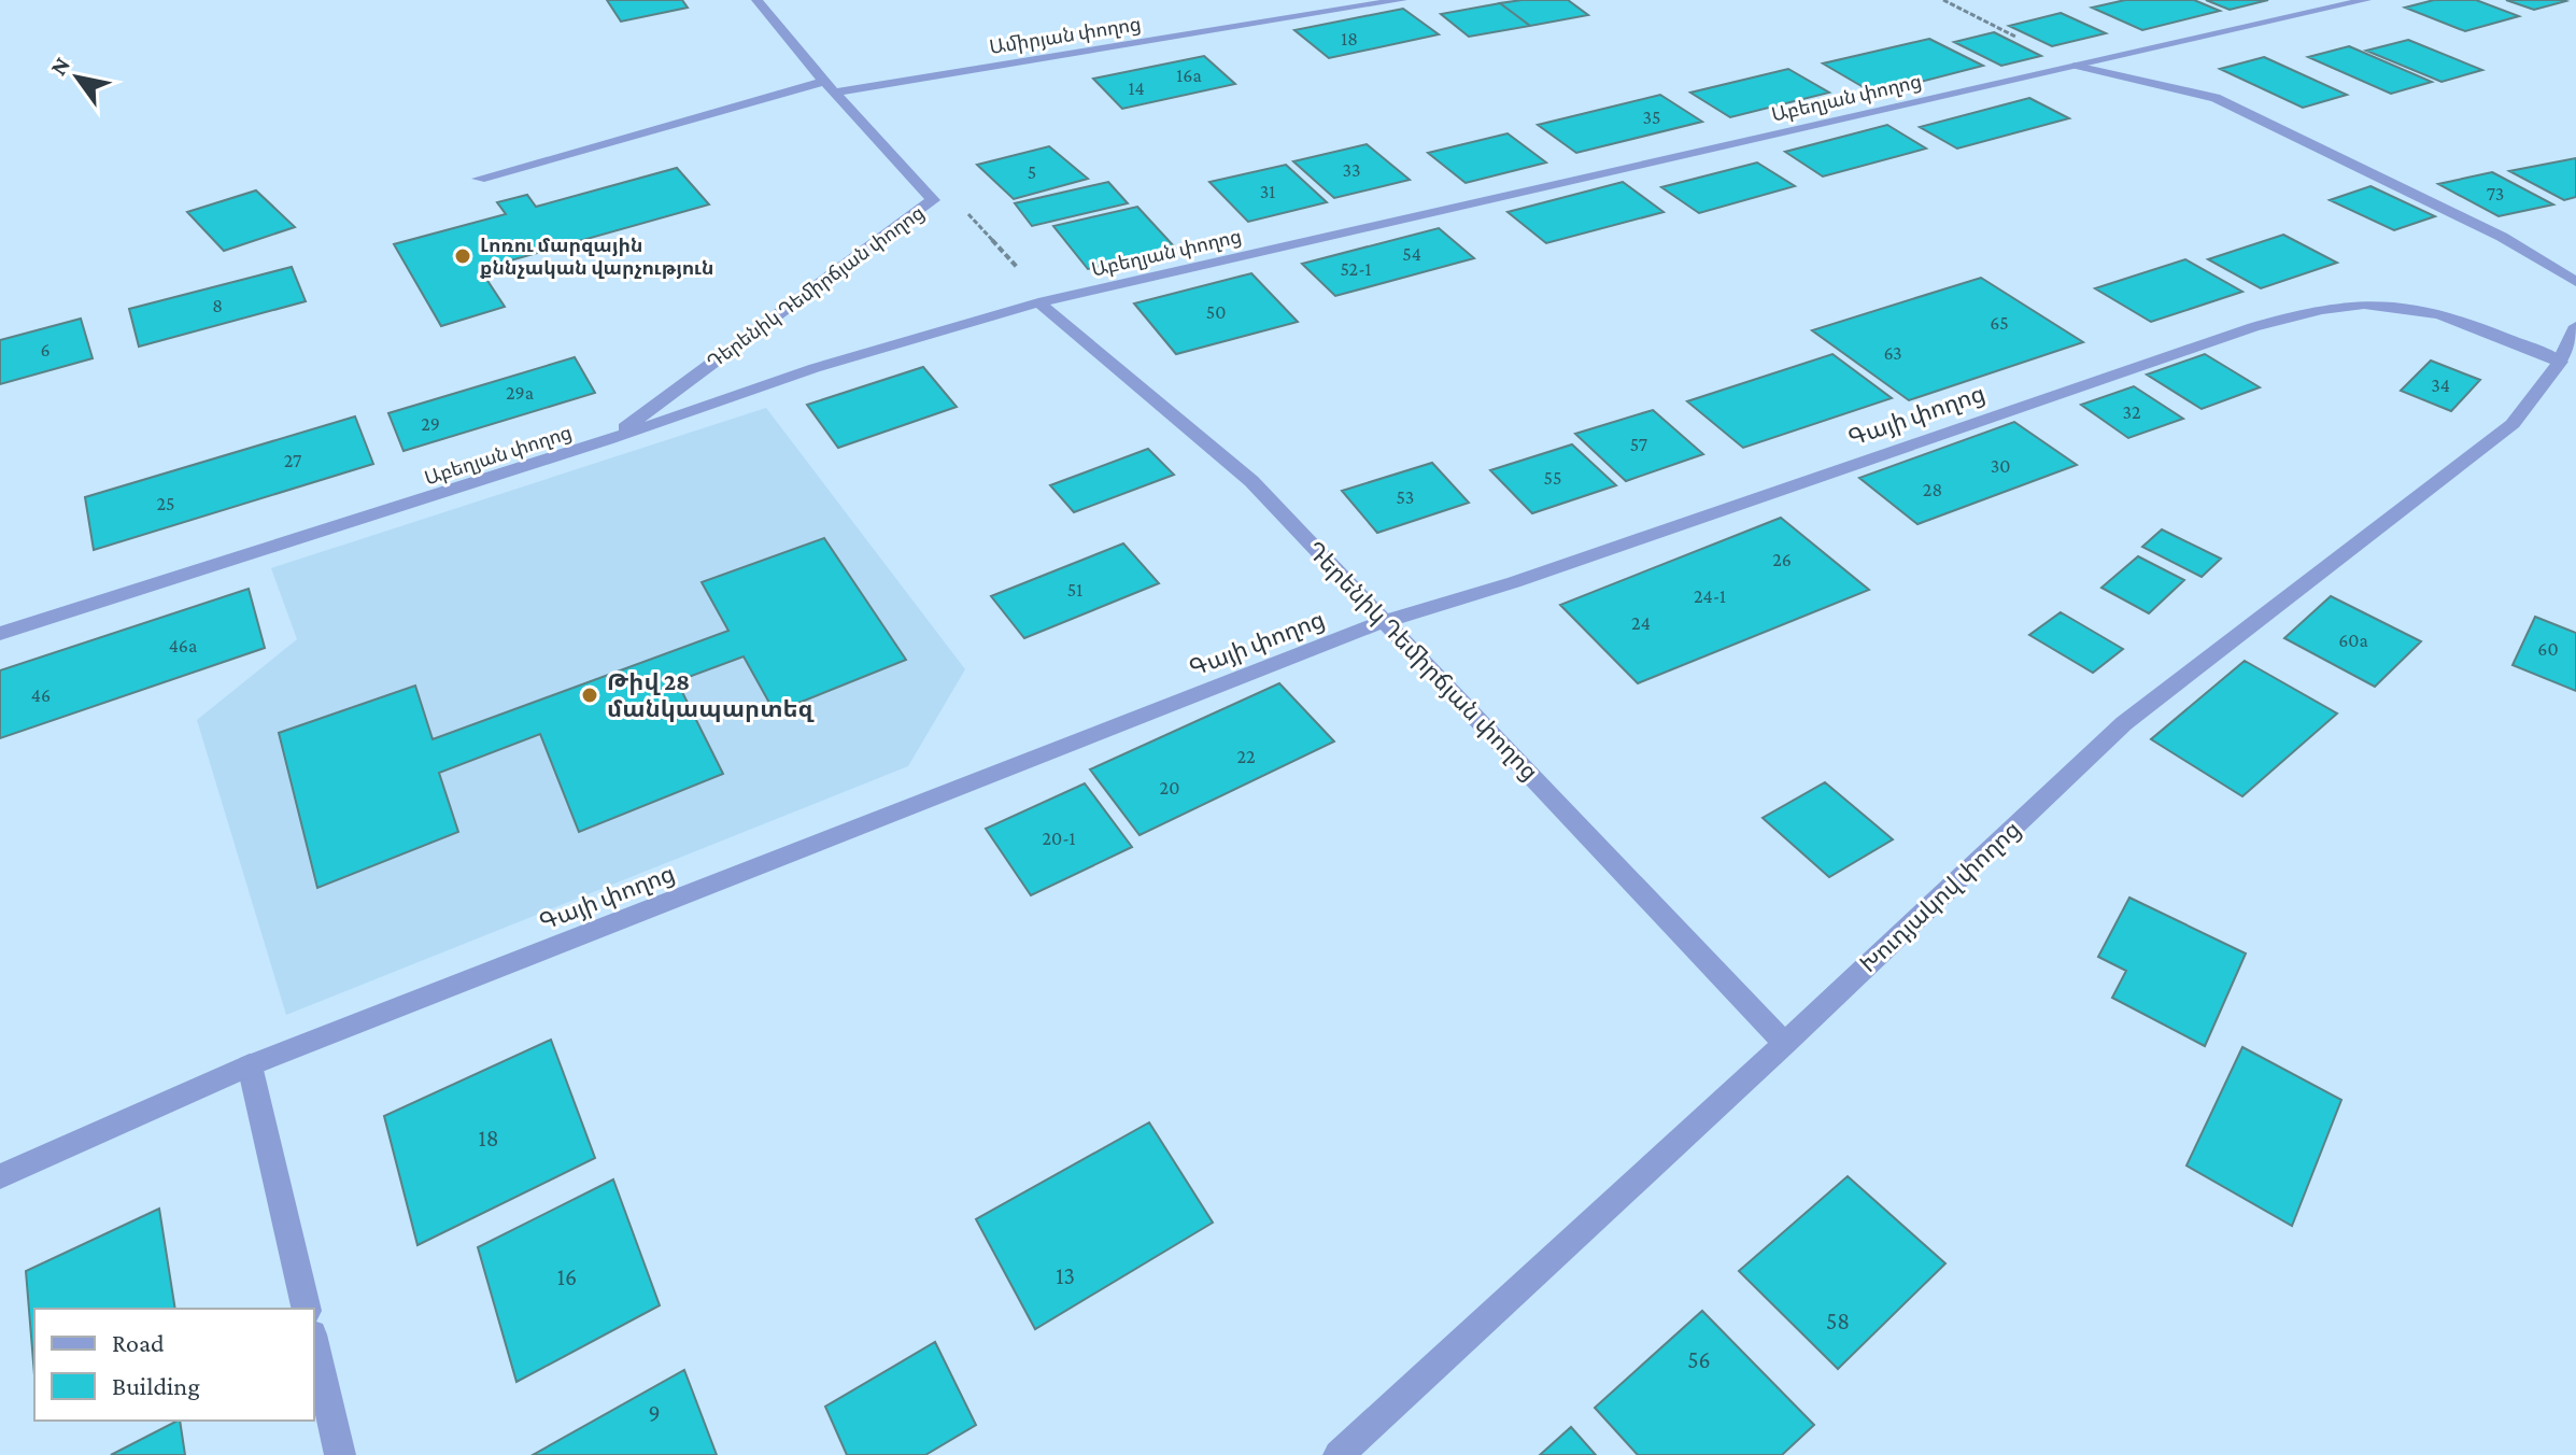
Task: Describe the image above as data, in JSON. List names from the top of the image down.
{
  "streets": {
    "street": [
      "Ամիրյան փողոց",
      "Աբեղյան փողոց",
      "Դերենիկ Դեմիրճյան փողոց",
      "Գայի փողոց",
      "Խուդյակով փողոց"
    ]
  },
  "crossings": [
    ["Ամիրյան փողոց", "Դերենիկ Դեմիրճյան փողոց"],
    ["Աբեղյան փողոց", "Դերենիկ Դեմիրճյան փողոց"],
    ["Դերենիկ Դեմիրճյան փողոց", "Գայի փողոց"],
    ["Դերենիկ Դեմիրճյան փողոց", "Խուդյակով փողոց"],
    ["Գայի փողոց", "Խուդյակով փողոց"]
  ],
  "places": ["Լոռու մարզային քննչական վարչություն", "Թիվ 28 մանկապարտեզ"],
  "house_numbers": [
    "18",
    "16a",
    "14",
    "35",
    "33",
    "5",
    "31",
    "73",
    "54",
    "52-1",
    "8",
    "50",
    "65",
    "6",
    "63",
    "34",
    "29a",
    "32",
    "29",
    "57",
    "27",
    "30",
    "55",
    "28",
    "53",
    "25",
    "26",
    "51",
    "24-1",
    "24",
    "60a",
    "46a",
    "60",
    "46",
    "22",
    "20",
    "20-1",
    "18",
    "13",
    "16",
    "58",
    "56",
    "9"
  ],
  "legend": ["Road", "Building"],
  "north": "top left"
}
